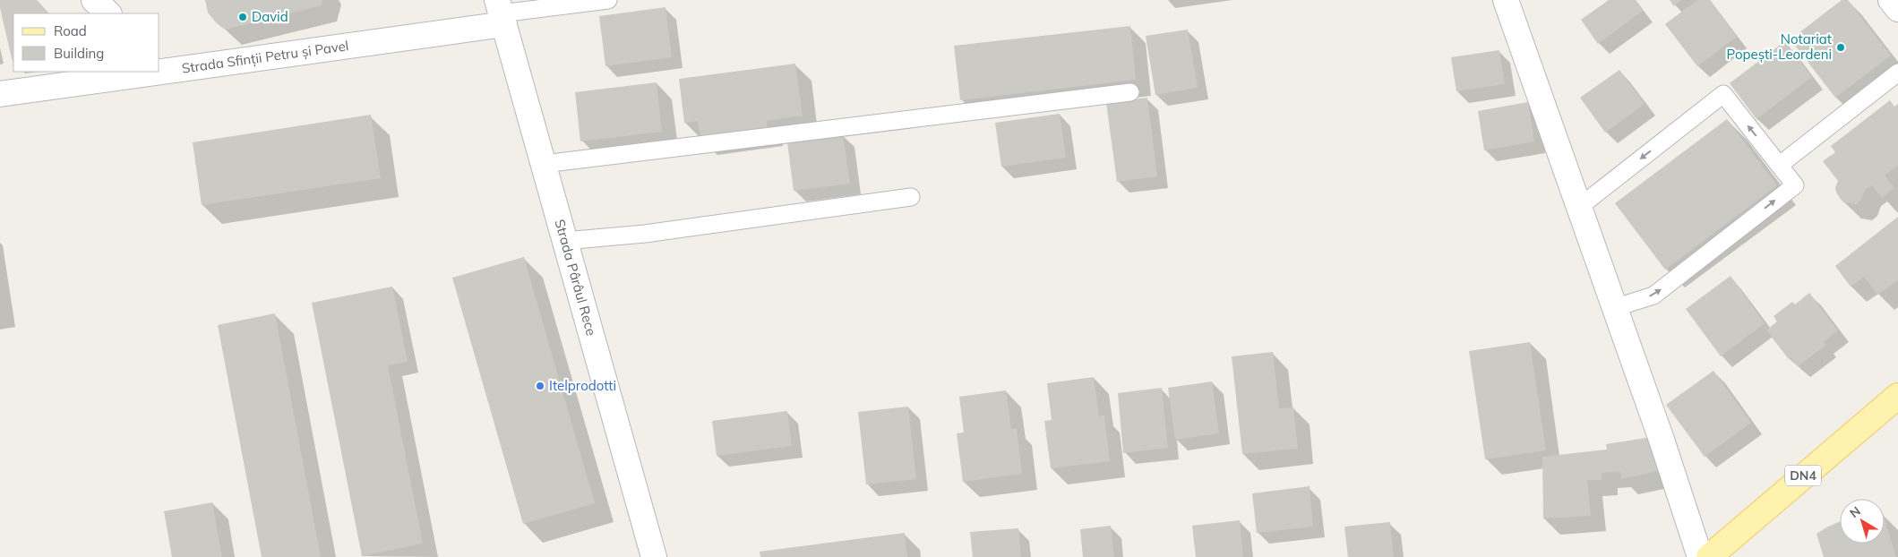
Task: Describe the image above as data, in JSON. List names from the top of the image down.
{
  "streets": {
    "main road": ["DN4"],
    "street": ["Strada Sfinții Petru și Pavel", "Strada Pârâul Rece"]
  },
  "crossings": [
    ["Strada Sfinții Petru și Pavel", "Strada Pârâul Rece"]
  ],
  "places": ["David", "Notariat Popești-Leordeni", "Itelprodotti"],
  "legend": ["Road", "Building"],
  "north": "top left"
}
